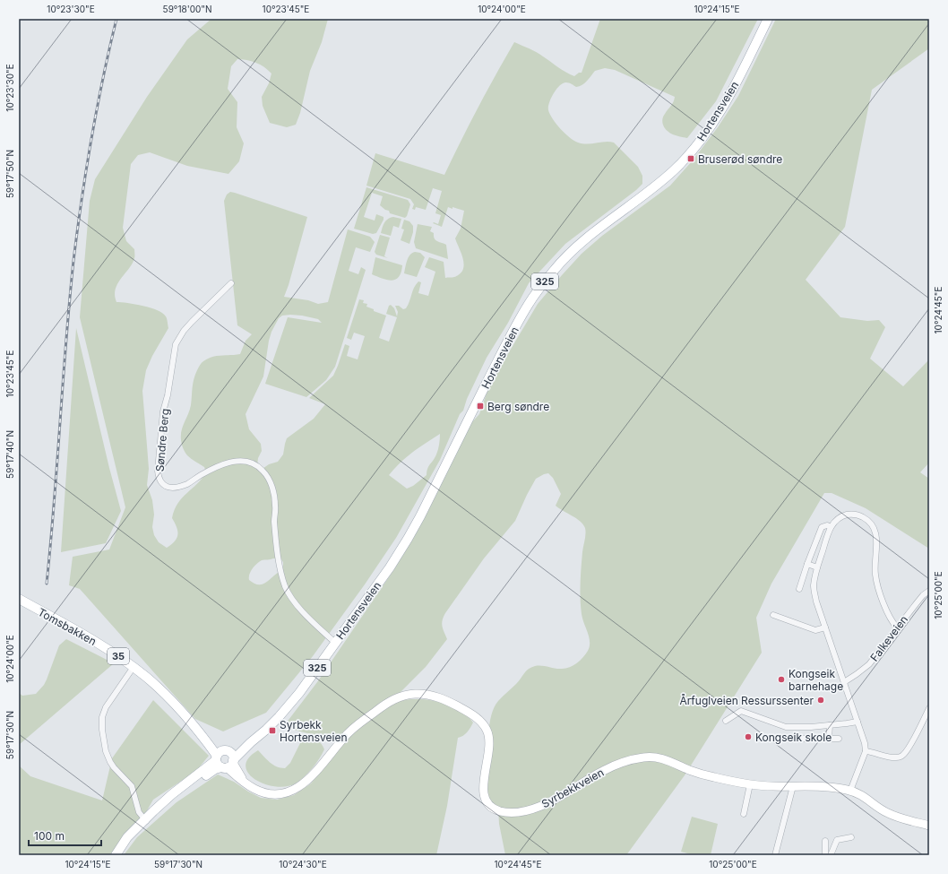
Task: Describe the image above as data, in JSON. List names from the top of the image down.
{
  "streets": {
    "main road": [
      "Hortensveien",
      "325",
      "Tomsbakken",
      "35",
      "Syrbekkveien"
    ],
    "street": ["Søndre Berg", "Falkeveien"]
  },
  "crossings": [
    ["Hortensveien", "Søndre Berg"],
    ["Hortensveien", "Tomsbakken"],
    ["Hortensveien", "Syrbekkveien"],
    ["Tomsbakken", "Syrbekkveien"]
  ],
  "places": {
    "transit": ["Bruserød søndre", "Berg søndre", "Syrbekk Hortensveien"],
    "other": ["Kongseik barnehage", "Årfuglveien Ressurssenter", "Kongseik skole"]
  },
  "scale_bar": "100 m",
  "coordinates": [
    "10°23'30\"E",
    "59°18'00\"N",
    "10°23'45\"E",
    "10°24'00\"E",
    "10°24'15\"E",
    "59°17'50\"N",
    "10°24'45\"E",
    "59°17'40\"N",
    "10°25'00\"E",
    "59°17'30\"N",
    "10°24'30\"E"
  ]
}
